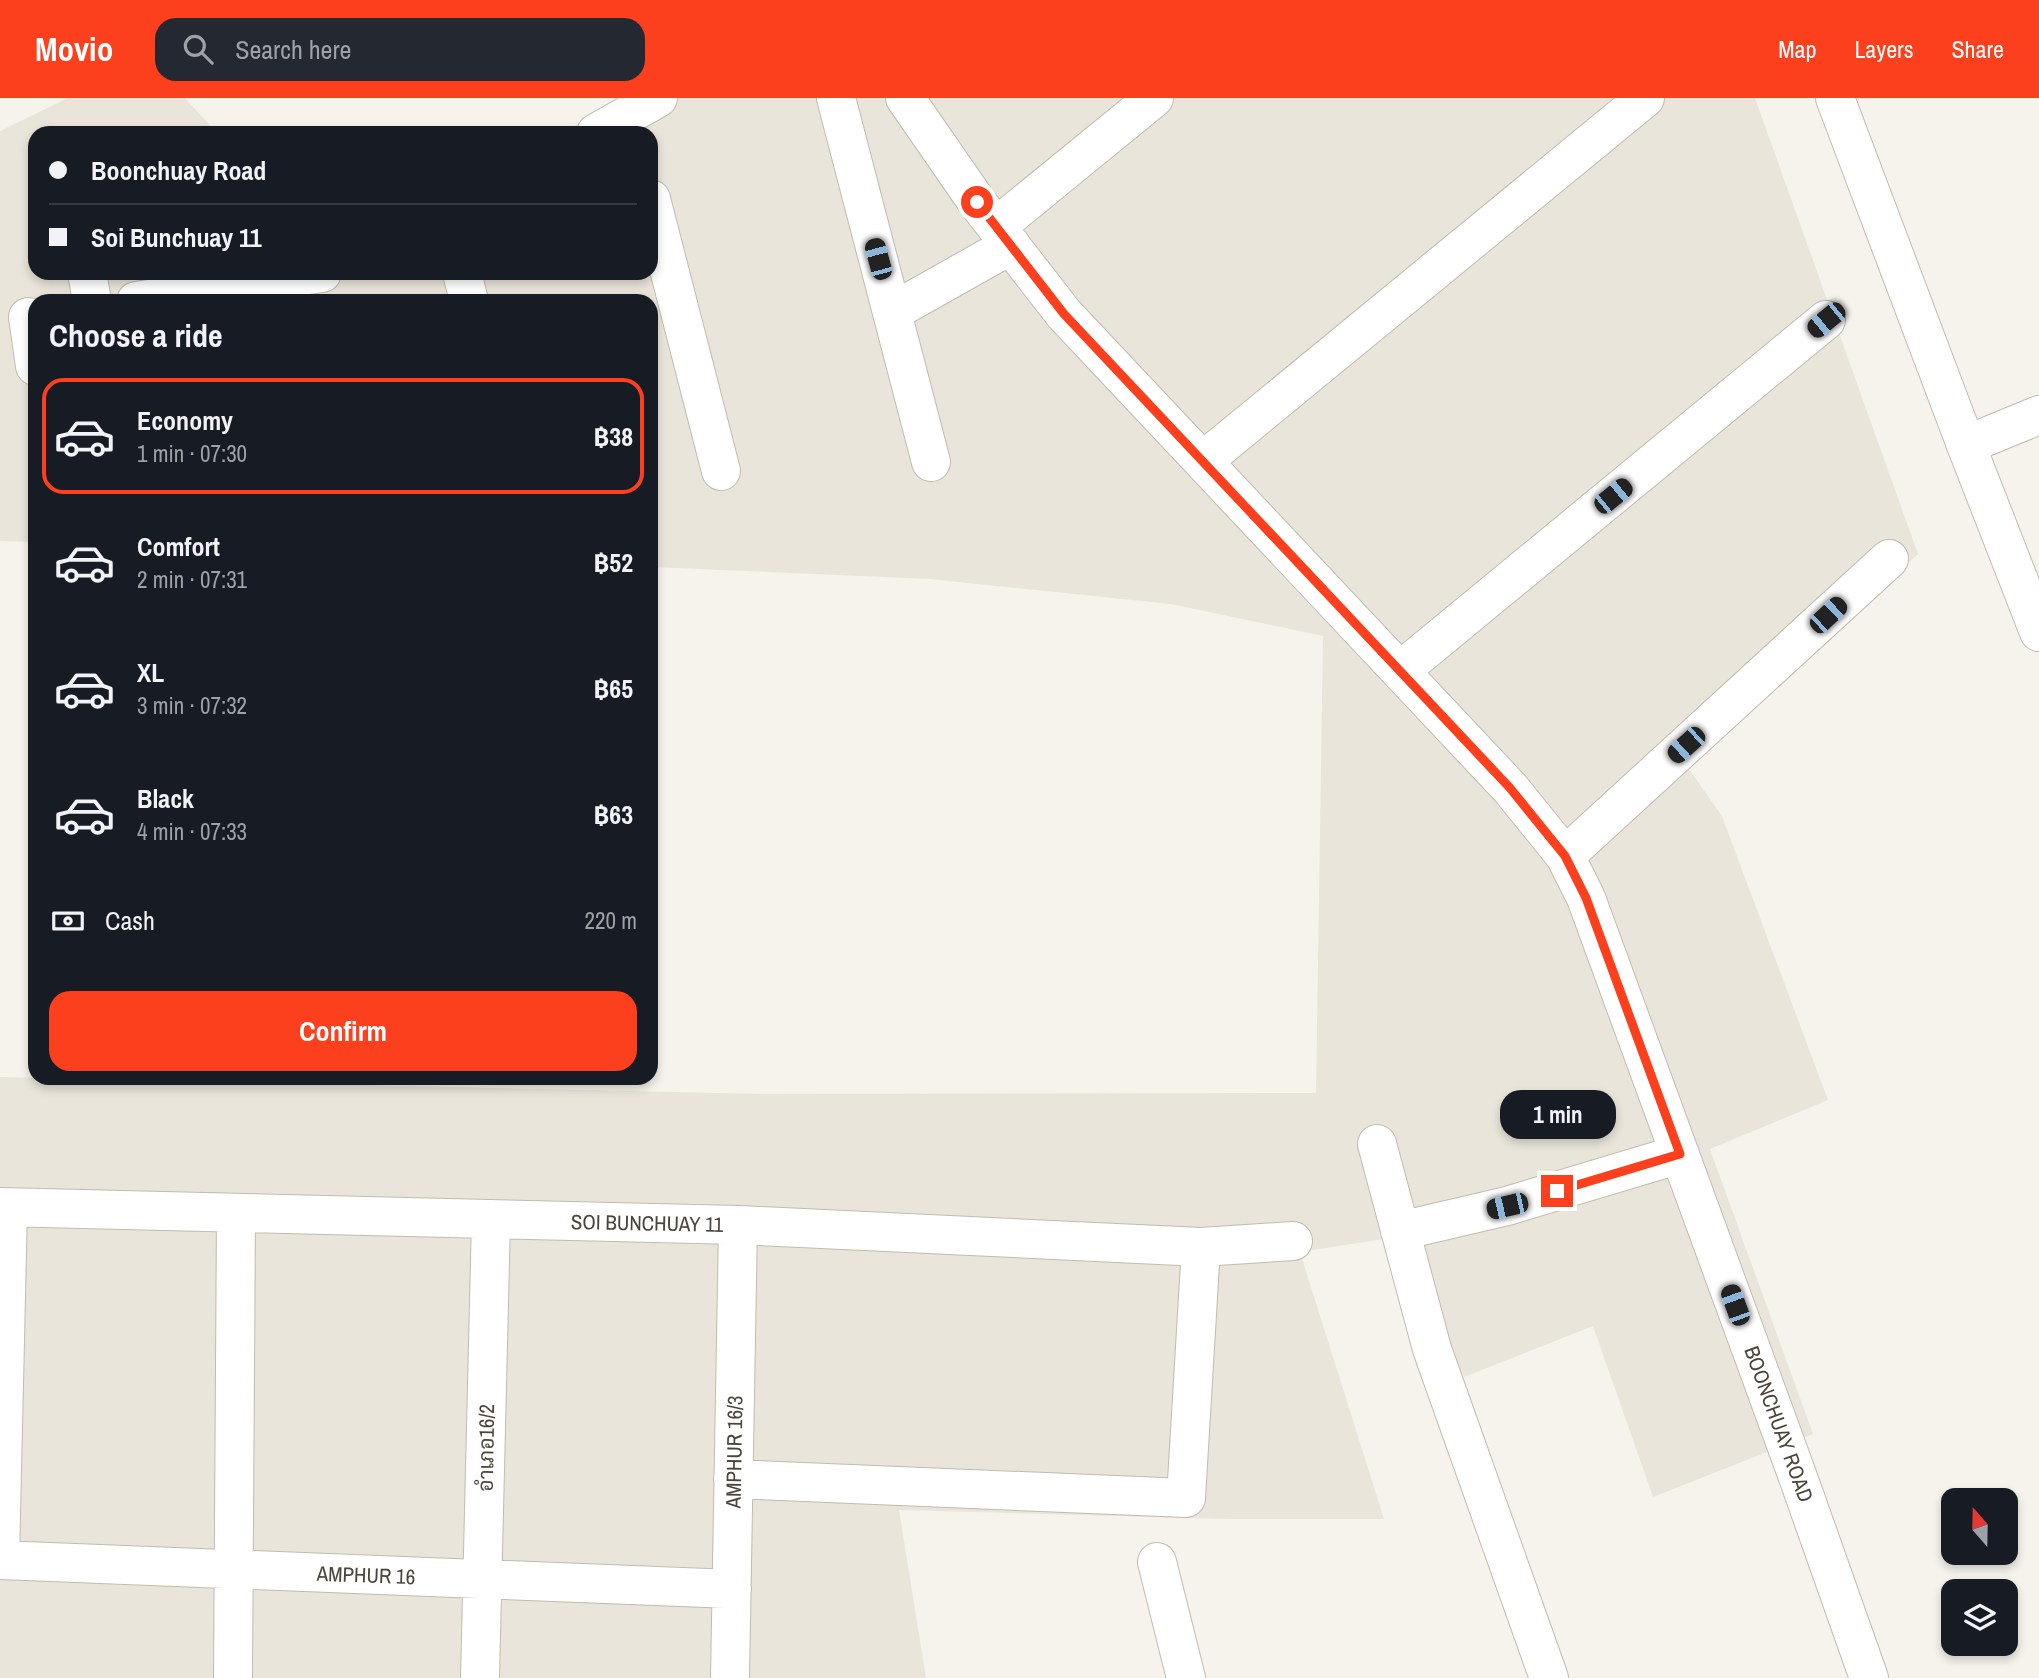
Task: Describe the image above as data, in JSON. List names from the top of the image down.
{
  "streets": {
    "street": [
      "SOI BUNCHUAY 11",
      "BOONCHUAY ROAD",
      "อำเภอ16/2",
      "AMPHUR 16/3",
      "AMPHUR 16"
    ]
  },
  "crossings": [
    ["SOI BUNCHUAY 11", "อำเภอ16/2"],
    ["SOI BUNCHUAY 11", "AMPHUR 16/3"],
    ["อำเภอ16/2", "AMPHUR 16"],
    ["AMPHUR 16/3", "AMPHUR 16"]
  ],
  "north": "top",
  "page": {
    "header": "Movio",
    "search": "Search here",
    "nav": ["Map", "Layers", "Share"],
    "banner": ["Boonchuay Road", "Soi Bunchuay 11"],
    "heading": "Choose a ride",
    "list": [
      {
        "name": "Economy",
        "note": "1 min · 07:30",
        "value": "฿38"
      },
      {
        "name": "Comfort",
        "note": "2 min · 07:31",
        "value": "฿52"
      },
      {
        "name": "XL",
        "note": "3 min · 07:32",
        "value": "฿65"
      },
      {
        "name": "Black",
        "note": "4 min · 07:33",
        "value": "฿63"
      }
    ],
    "pay": ["Cash", "220 m"],
    "buttons": "Confirm",
    "bubble": "1 min"
  }
}
